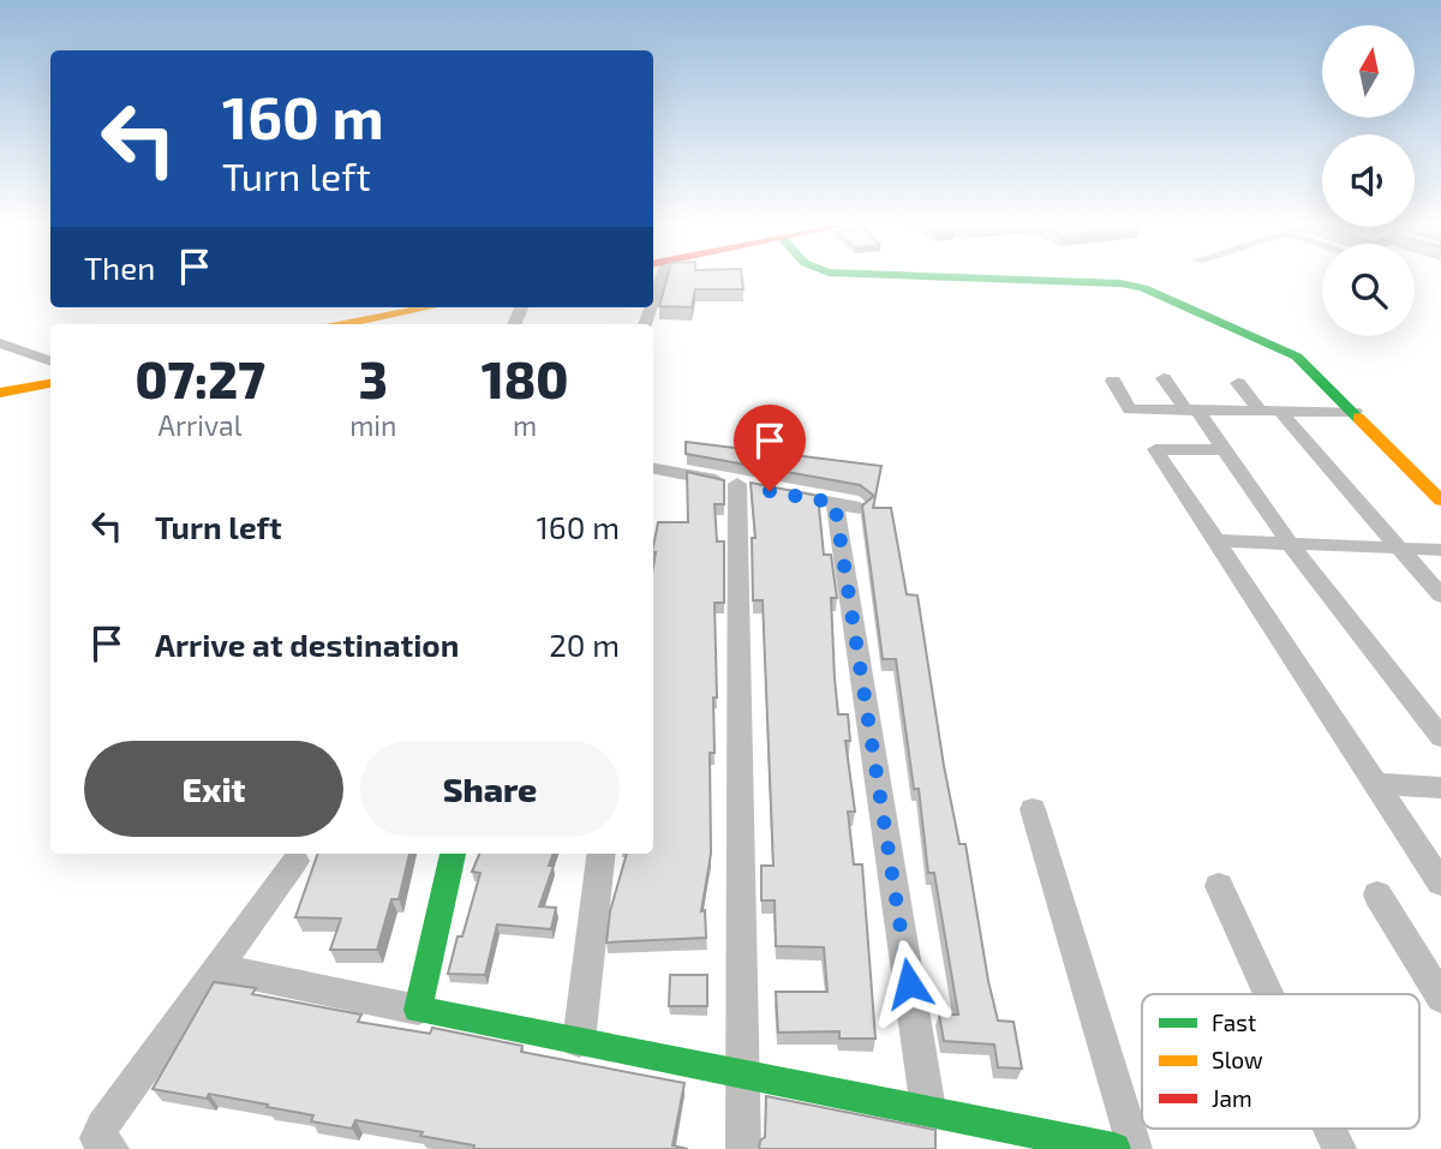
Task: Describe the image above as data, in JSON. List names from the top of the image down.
{
  "legend": ["Fast", "Slow", "Jam"],
  "north": "top",
  "page": {
    "turn": ["160 m", "Turn left"],
    "then": "Then",
    "eta": [
      "07:27",
      "Arrival",
      "3",
      "min",
      "180",
      "m"
    ],
    "list": [
      {
        "name": "Turn left",
        "value": "160 m"
      },
      {
        "name": "Arrive at destination",
        "value": "20 m"
      }
    ],
    "buttons": ["Exit", "Share"]
  }
}
